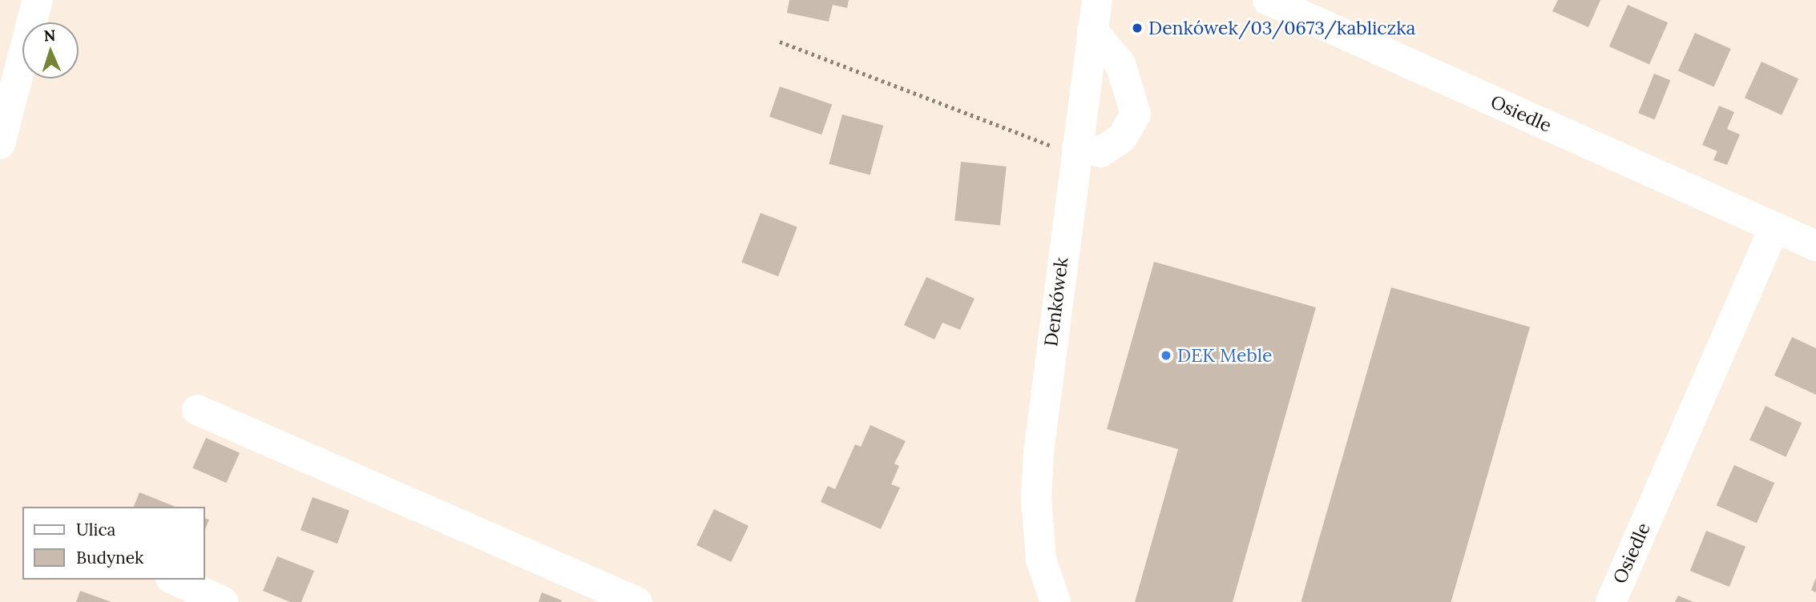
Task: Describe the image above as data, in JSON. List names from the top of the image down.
{
  "streets": {
    "street": ["Osiedle", "Denkówek"]
  },
  "places": ["Denkówek/03/0673/kabliczka", "DEK Meble"],
  "legend": ["Ulica", "Budynek"],
  "north": "top"
}
